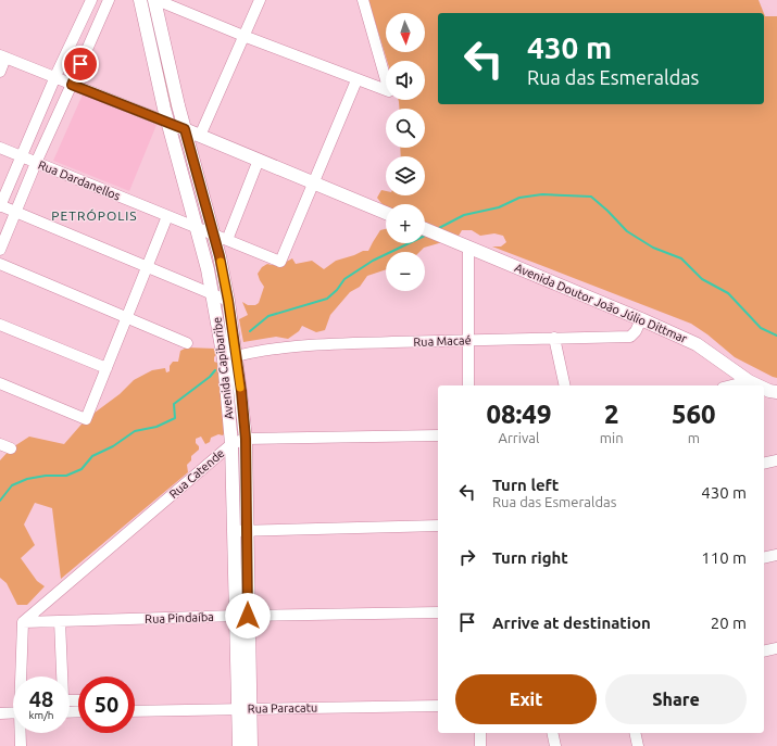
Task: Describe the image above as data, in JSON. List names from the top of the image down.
{
  "streets": {
    "main road": ["Avenida Doutor João Júlio Dittmar", "Avenida Capibaribe"],
    "street": [
      "Rua Dardanellos",
      "Rua Macaé",
      "Rua Catende",
      "Rua Pindaíba",
      "Rua Paracatu"
    ]
  },
  "crossings": [
    ["Rua Dardanellos", "Avenida Capibaribe"],
    ["Avenida Doutor João Júlio Dittmar", "Rua Macaé"],
    ["Rua Macaé", "Avenida Capibaribe"],
    ["Avenida Capibaribe", "Rua Catende"],
    ["Avenida Capibaribe", "Rua Pindaíba"],
    ["Avenida Capibaribe", "Rua Paracatu"],
    ["Rua Catende", "Rua Pindaíba"]
  ],
  "districts": ["PETRÓPOLIS"],
  "north": "bottom",
  "page": {
    "map_buttons": ["+", "−"],
    "turn": ["430 m", "Rua das Esmeraldas"],
    "eta": [
      "08:49",
      "Arrival",
      "2",
      "min",
      "560",
      "m"
    ],
    "list": [
      {
        "name": "Turn left",
        "note": "Rua das Esmeraldas",
        "value": "430 m"
      },
      {
        "name": "Turn right",
        "value": "110 m"
      },
      {
        "name": "Arrive at destination",
        "value": "20 m"
      }
    ],
    "buttons": ["Exit", "Share"],
    "speed": "48 km/h",
    "limit": "50"
  }
}
